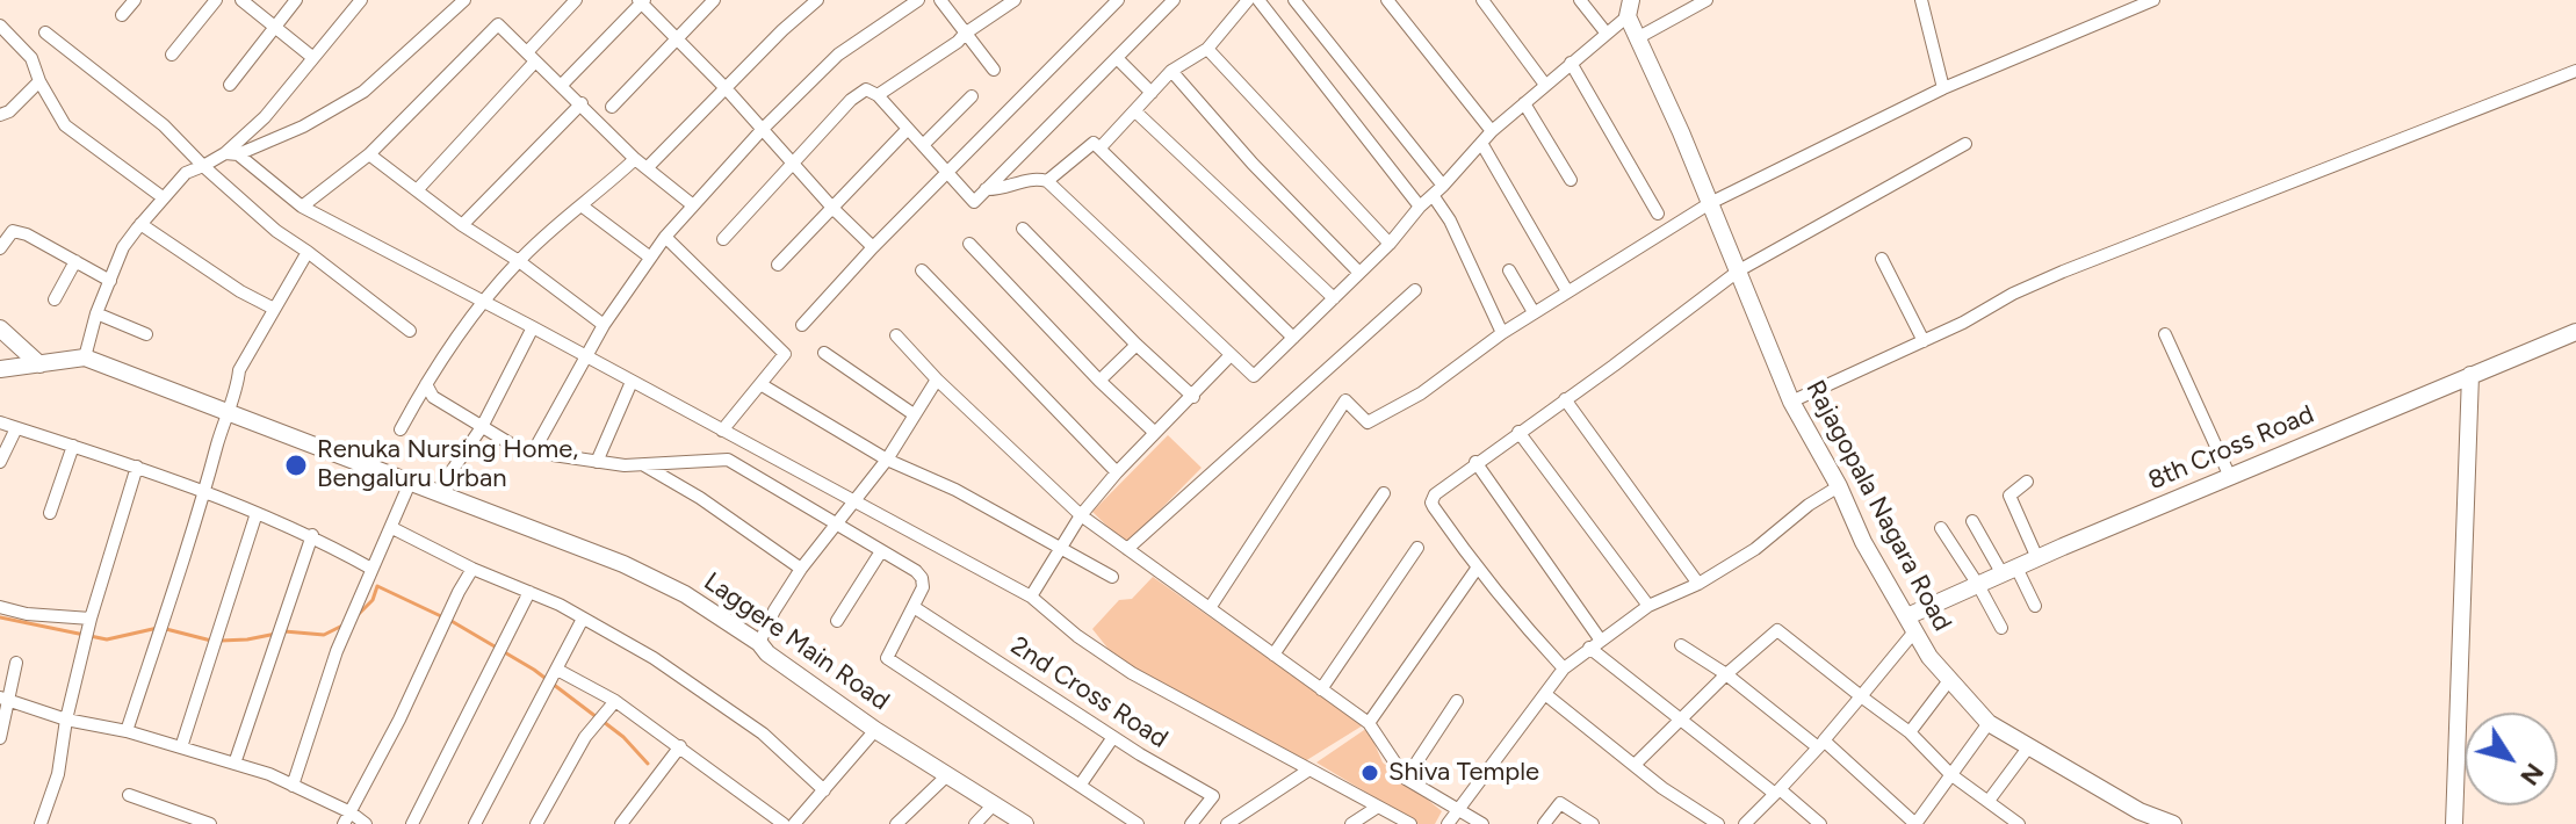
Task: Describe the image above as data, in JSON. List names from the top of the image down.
{
  "streets": {
    "street": [
      "8th Cross Road",
      "Rajagopala Nagara Road",
      "Laggere Main Road",
      "2nd Cross Road"
    ]
  },
  "crossings": [
    ["8th Cross Road", "Rajagopala Nagara Road"]
  ],
  "places": ["Renuka Nursing Home, Bengaluru Urban", "Shiva Temple"],
  "north": "bottom right"
}
